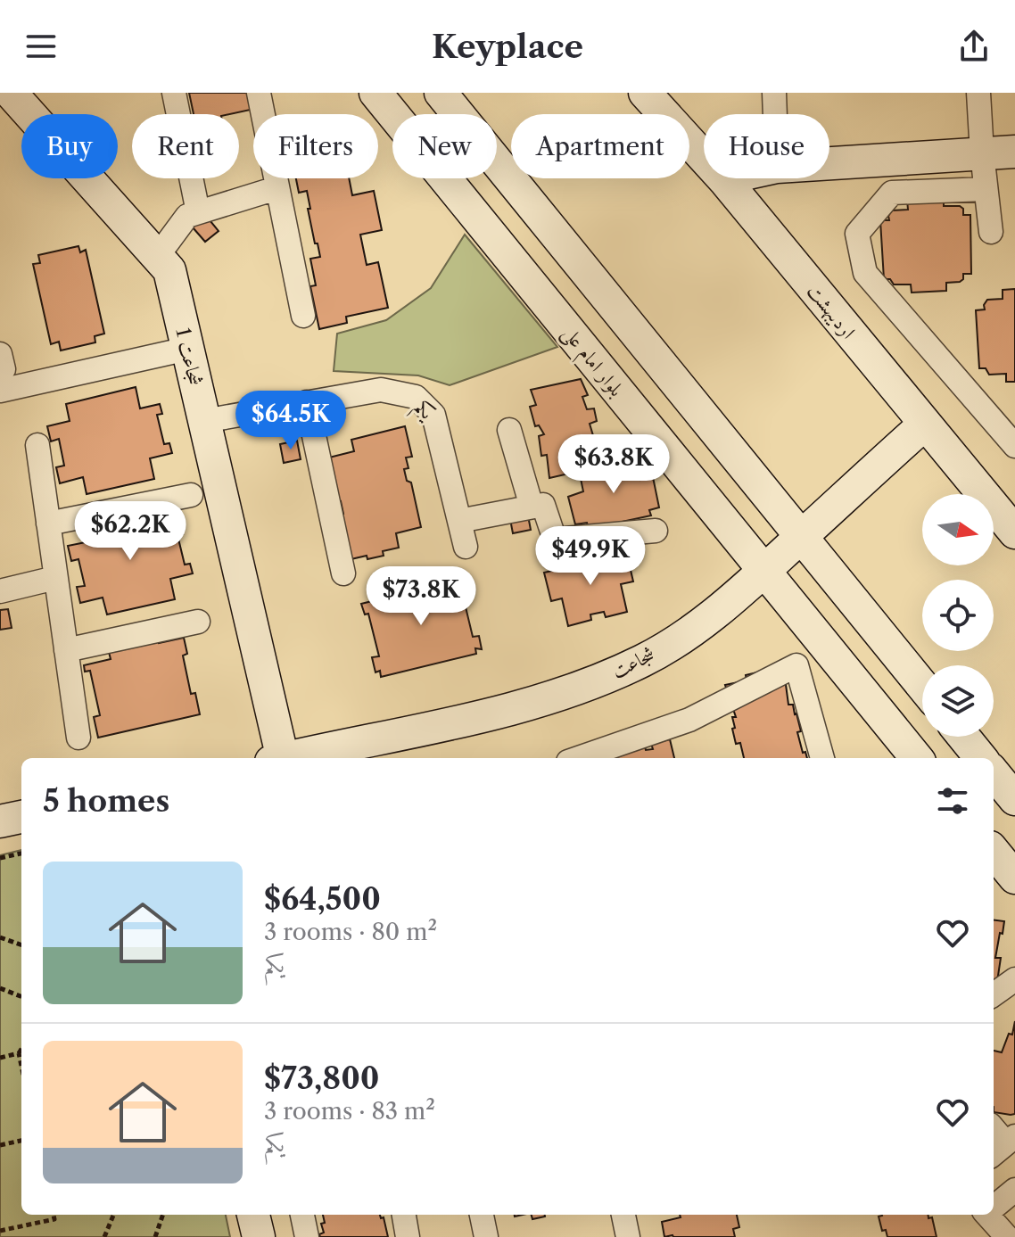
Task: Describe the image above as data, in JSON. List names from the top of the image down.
{
  "streets": {
    "street": [
      "اردیبهشت",
      "شجاعت 1",
      "بلوار امام علی",
      "یکم",
      "شجاعت"
    ]
  },
  "crossings": [
    ["اردیبهشت", "شجاعت"],
    ["شجاعت 1", "یکم"],
    ["بلوار امام علی", "شجاعت"]
  ],
  "north": "right",
  "page": {
    "header": "Keyplace",
    "chip": [
      "Buy",
      "Rent",
      "Filters",
      "New",
      "Apartment",
      "House"
    ],
    "price": [
      "$64.5K",
      "$63.8K",
      "$62.2K",
      "$49.9K",
      "$73.8K"
    ],
    "heading": "5 homes",
    "list": [
      {
        "name": "$64,500",
        "note": "3 rooms · 80 m² · یکم"
      },
      {
        "name": "$73,800",
        "note": "3 rooms · 83 m² · یکم"
      }
    ]
  }
}
